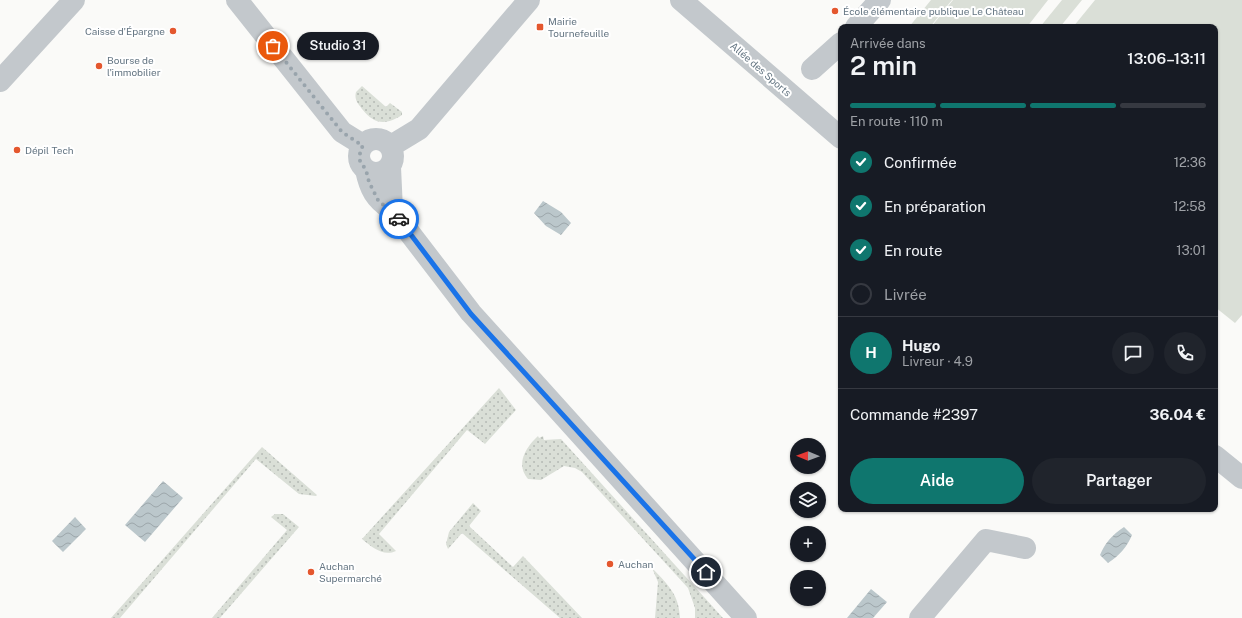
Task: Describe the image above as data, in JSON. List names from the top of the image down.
{
  "streets": {
    "street": ["Allée des Sports"]
  },
  "places": {
    "other": [
      "École élémentaire publique Le Château",
      "Caisse d'Épargne",
      "Studio 31",
      "Bourse de l'immobilier",
      "Dépil Tech",
      "Auchan",
      "Auchan Supermarché"
    ],
    "transit": ["Mairie Tournefeuille"]
  },
  "north": "left",
  "page": {
    "heading": ["2 min", "Arrivée dans", "13:06–13:11"],
    "panel": [
      "Hugo",
      "Livreur · 4.9",
      "Commande #2397",
      "36.04 €"
    ],
    "bubble": "Studio 31",
    "bar": "En route · 110 m",
    "list": [
      ["Confirmée", "12:36"],
      ["En préparation", "12:58"],
      ["En route", "13:01"],
      "Livrée"
    ],
    "round": "H",
    "map_buttons": ["+", "−"],
    "buttons": ["Aide", "Partager"]
  }
}
